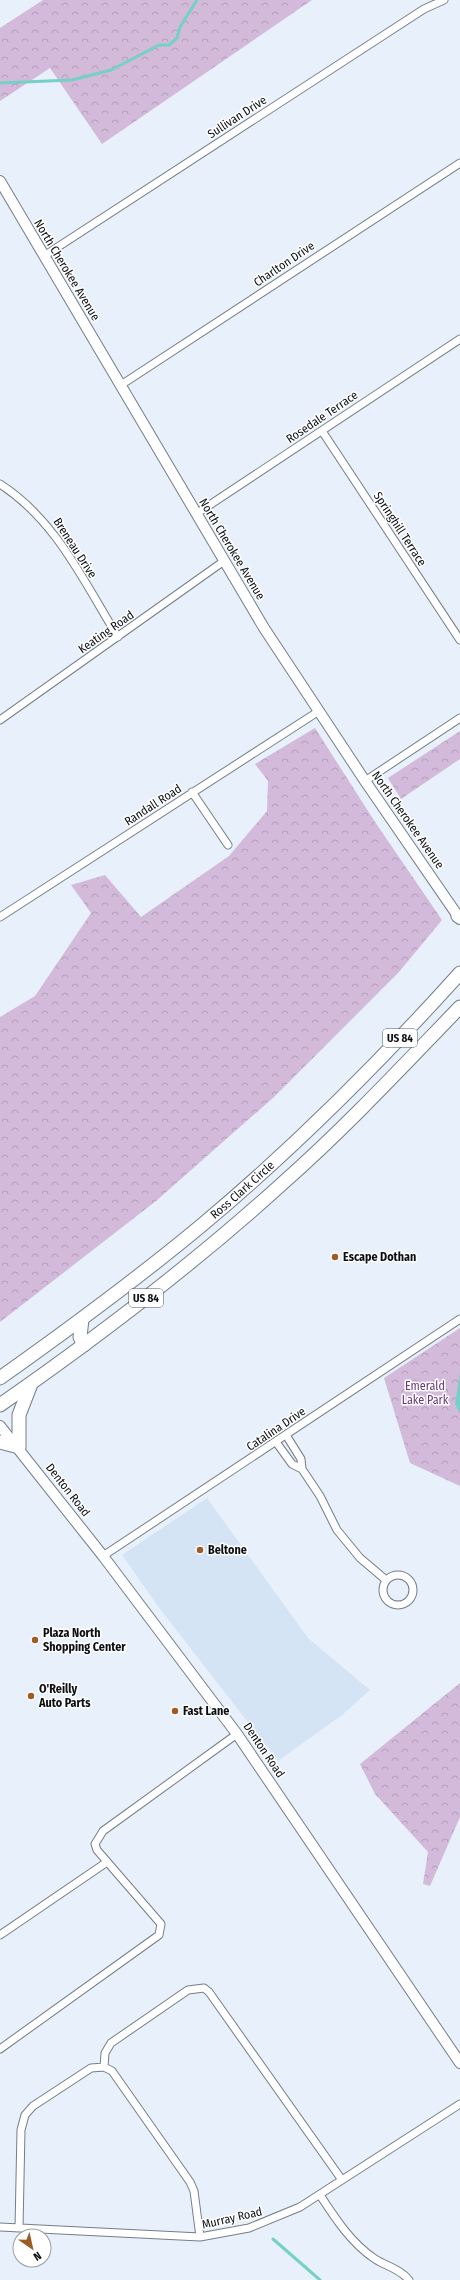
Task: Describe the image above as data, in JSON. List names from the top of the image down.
{
  "streets": {
    "highway": ["US 84", "Ross Clark Circle"],
    "street": [
      "Sullivan Drive",
      "Charlton Drive",
      "North Cherokee Avenue",
      "Rosedale Terrace",
      "Springhill Terrace",
      "Breneau Drive",
      "Keating Road",
      "Randall Road",
      "Catalina Drive",
      "Denton Road",
      "Murray Road"
    ]
  },
  "crossings": [
    ["Sullivan Drive", "North Cherokee Avenue"],
    ["Charlton Drive", "North Cherokee Avenue"],
    ["North Cherokee Avenue", "Rosedale Terrace"],
    ["North Cherokee Avenue", "Keating Road"],
    ["North Cherokee Avenue", "Randall Road"],
    ["Rosedale Terrace", "Springhill Terrace"],
    ["Breneau Drive", "Keating Road"],
    ["Catalina Drive", "Denton Road"]
  ],
  "parks": ["Emerald Lake Park"],
  "places": [
    "Escape Dothan",
    "Beltone",
    "Plaza North Shopping Center",
    "O'Reilly Auto Parts",
    "Fast Lane"
  ],
  "north": "bottom right"
}
